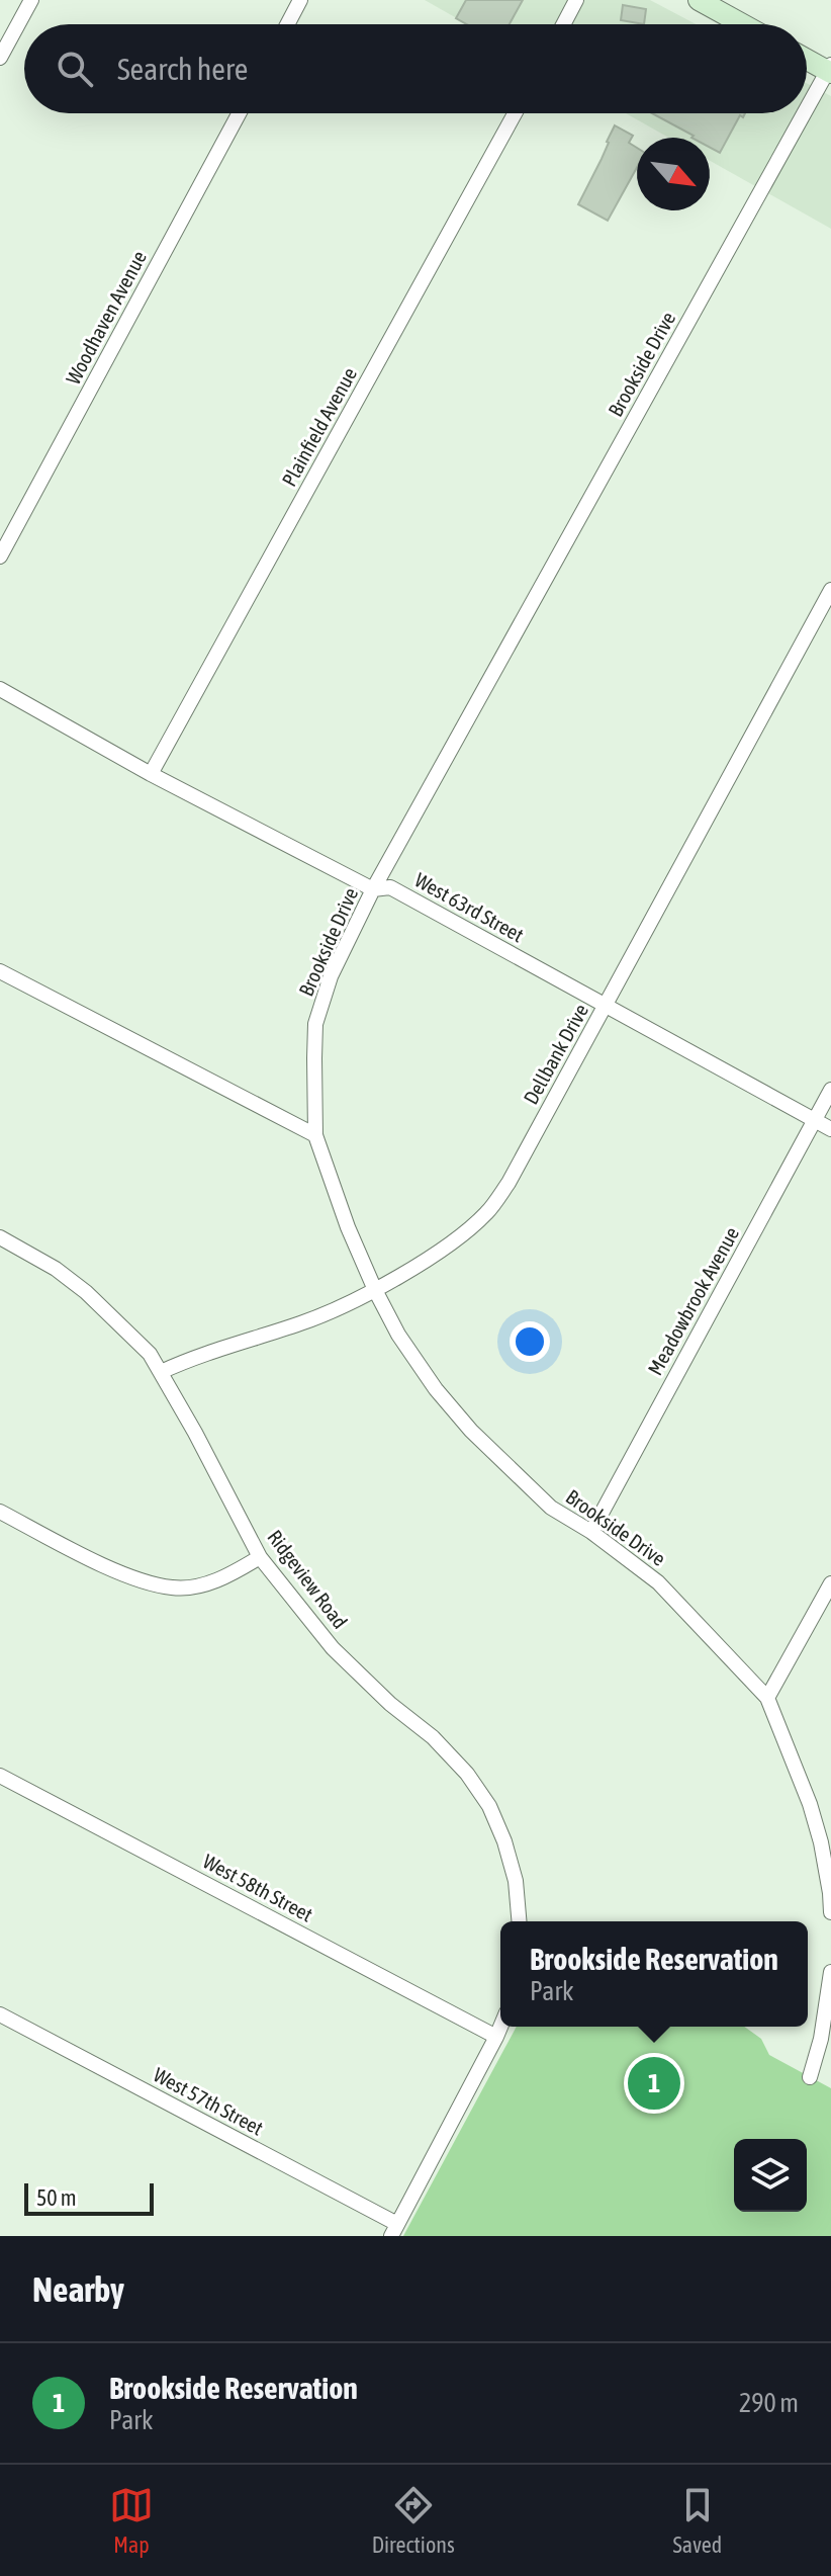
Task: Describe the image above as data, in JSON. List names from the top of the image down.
{
  "streets": {
    "street": [
      "Woodhaven Avenue",
      "Brookside Drive",
      "Plainfield Avenue",
      "West 63rd Street",
      "Dellbank Drive",
      "Meadowbrook Avenue",
      "Ridgeview Road",
      "West 58th Street",
      "West 57th Street"
    ]
  },
  "crossings": [
    ["Brookside Drive", "West 63rd Street"],
    ["Brookside Drive", "Dellbank Drive"],
    ["Brookside Drive", "Meadowbrook Avenue"],
    ["Plainfield Avenue", "West 63rd Street"],
    ["West 63rd Street", "Dellbank Drive"],
    ["West 63rd Street", "Meadowbrook Avenue"],
    ["Dellbank Drive", "Ridgeview Road"]
  ],
  "scale_bar": "50 m",
  "north": "bottom right",
  "page": {
    "search": "Search here",
    "popup": ["Brookside Reservation", "Park"],
    "pins": "1",
    "scale": "50 m",
    "heading": "Nearby",
    "list": [
      {
        "mark": "1",
        "name": "Brookside Reservation",
        "note": "Park",
        "value": "290 m"
      }
    ],
    "nav": ["Map", "Directions", "Saved"]
  }
}
